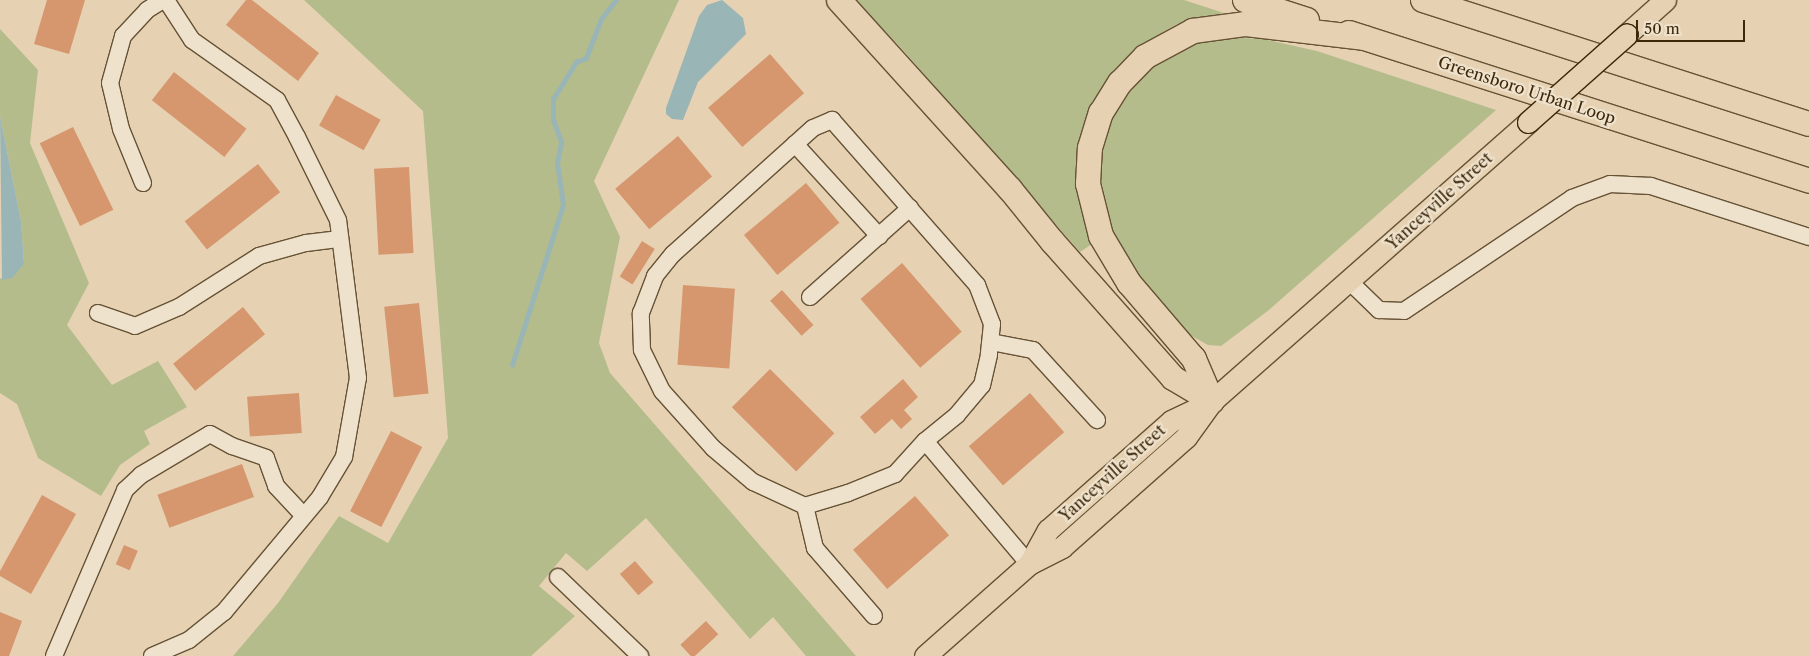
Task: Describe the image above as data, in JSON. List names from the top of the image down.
{
  "streets": {
    "highway": ["Greensboro Urban Loop"],
    "main road": ["Yanceyville Street"]
  },
  "scale_bar": "50 m"
}
